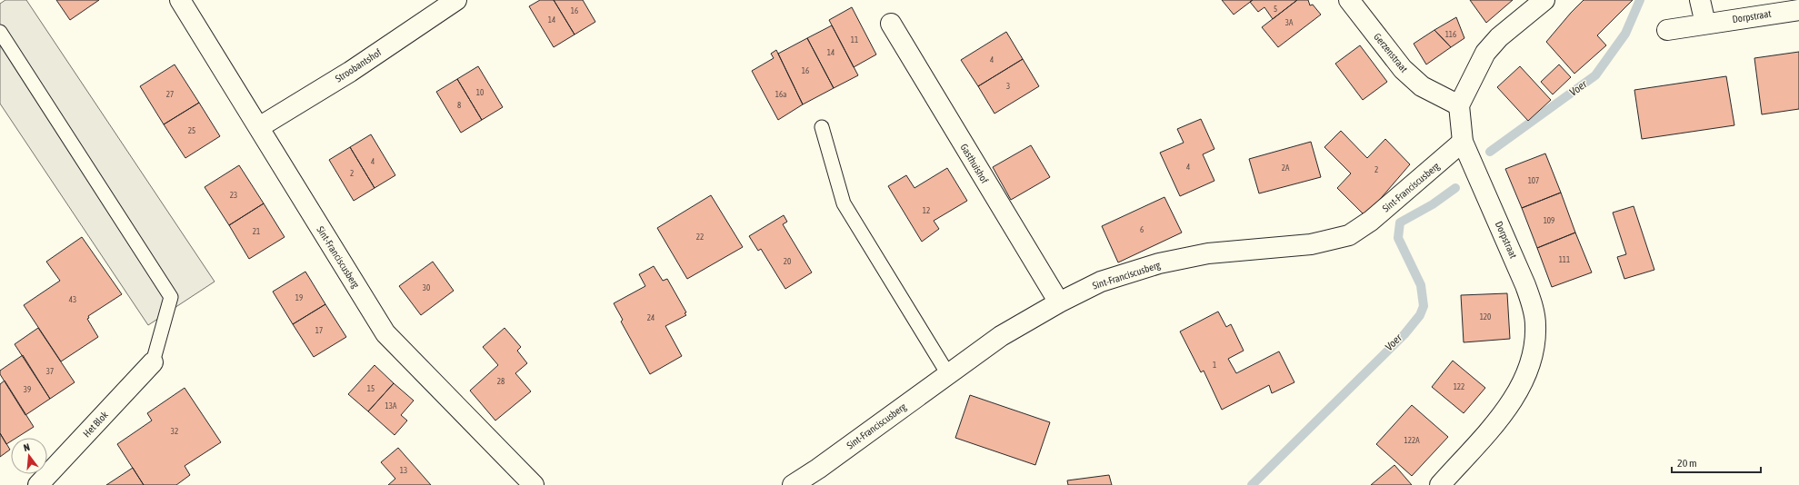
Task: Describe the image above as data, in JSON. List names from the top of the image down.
{
  "streets": {
    "street": [
      "Dorpstraat",
      "Gerzenstraat",
      "Stroobantshof",
      "Gasthuishof",
      "Sint-Franciscusberg",
      "Het Blok"
    ]
  },
  "crossings": [
    ["Dorpstraat", "Gerzenstraat"],
    ["Dorpstraat", "Sint-Franciscusberg"],
    ["Stroobantshof", "Sint-Franciscusberg"],
    ["Gasthuishof", "Sint-Franciscusberg"]
  ],
  "water": ["Voer"],
  "house_numbers": [
    "5",
    "16",
    "14",
    "3A",
    "116",
    "11",
    "14",
    "4",
    "16",
    "3",
    "10",
    "27",
    "16a",
    "8",
    "25",
    "4",
    "4",
    "2A",
    "2",
    "2",
    "107",
    "23",
    "12",
    "109",
    "6",
    "21",
    "22",
    "111",
    "20",
    "30",
    "19",
    "43",
    "120",
    "24",
    "17",
    "1",
    "37",
    "28",
    "122",
    "15",
    "39",
    "13A",
    "32",
    "122A",
    "13"
  ],
  "scale_bar": "20 m",
  "north": "top"
}
